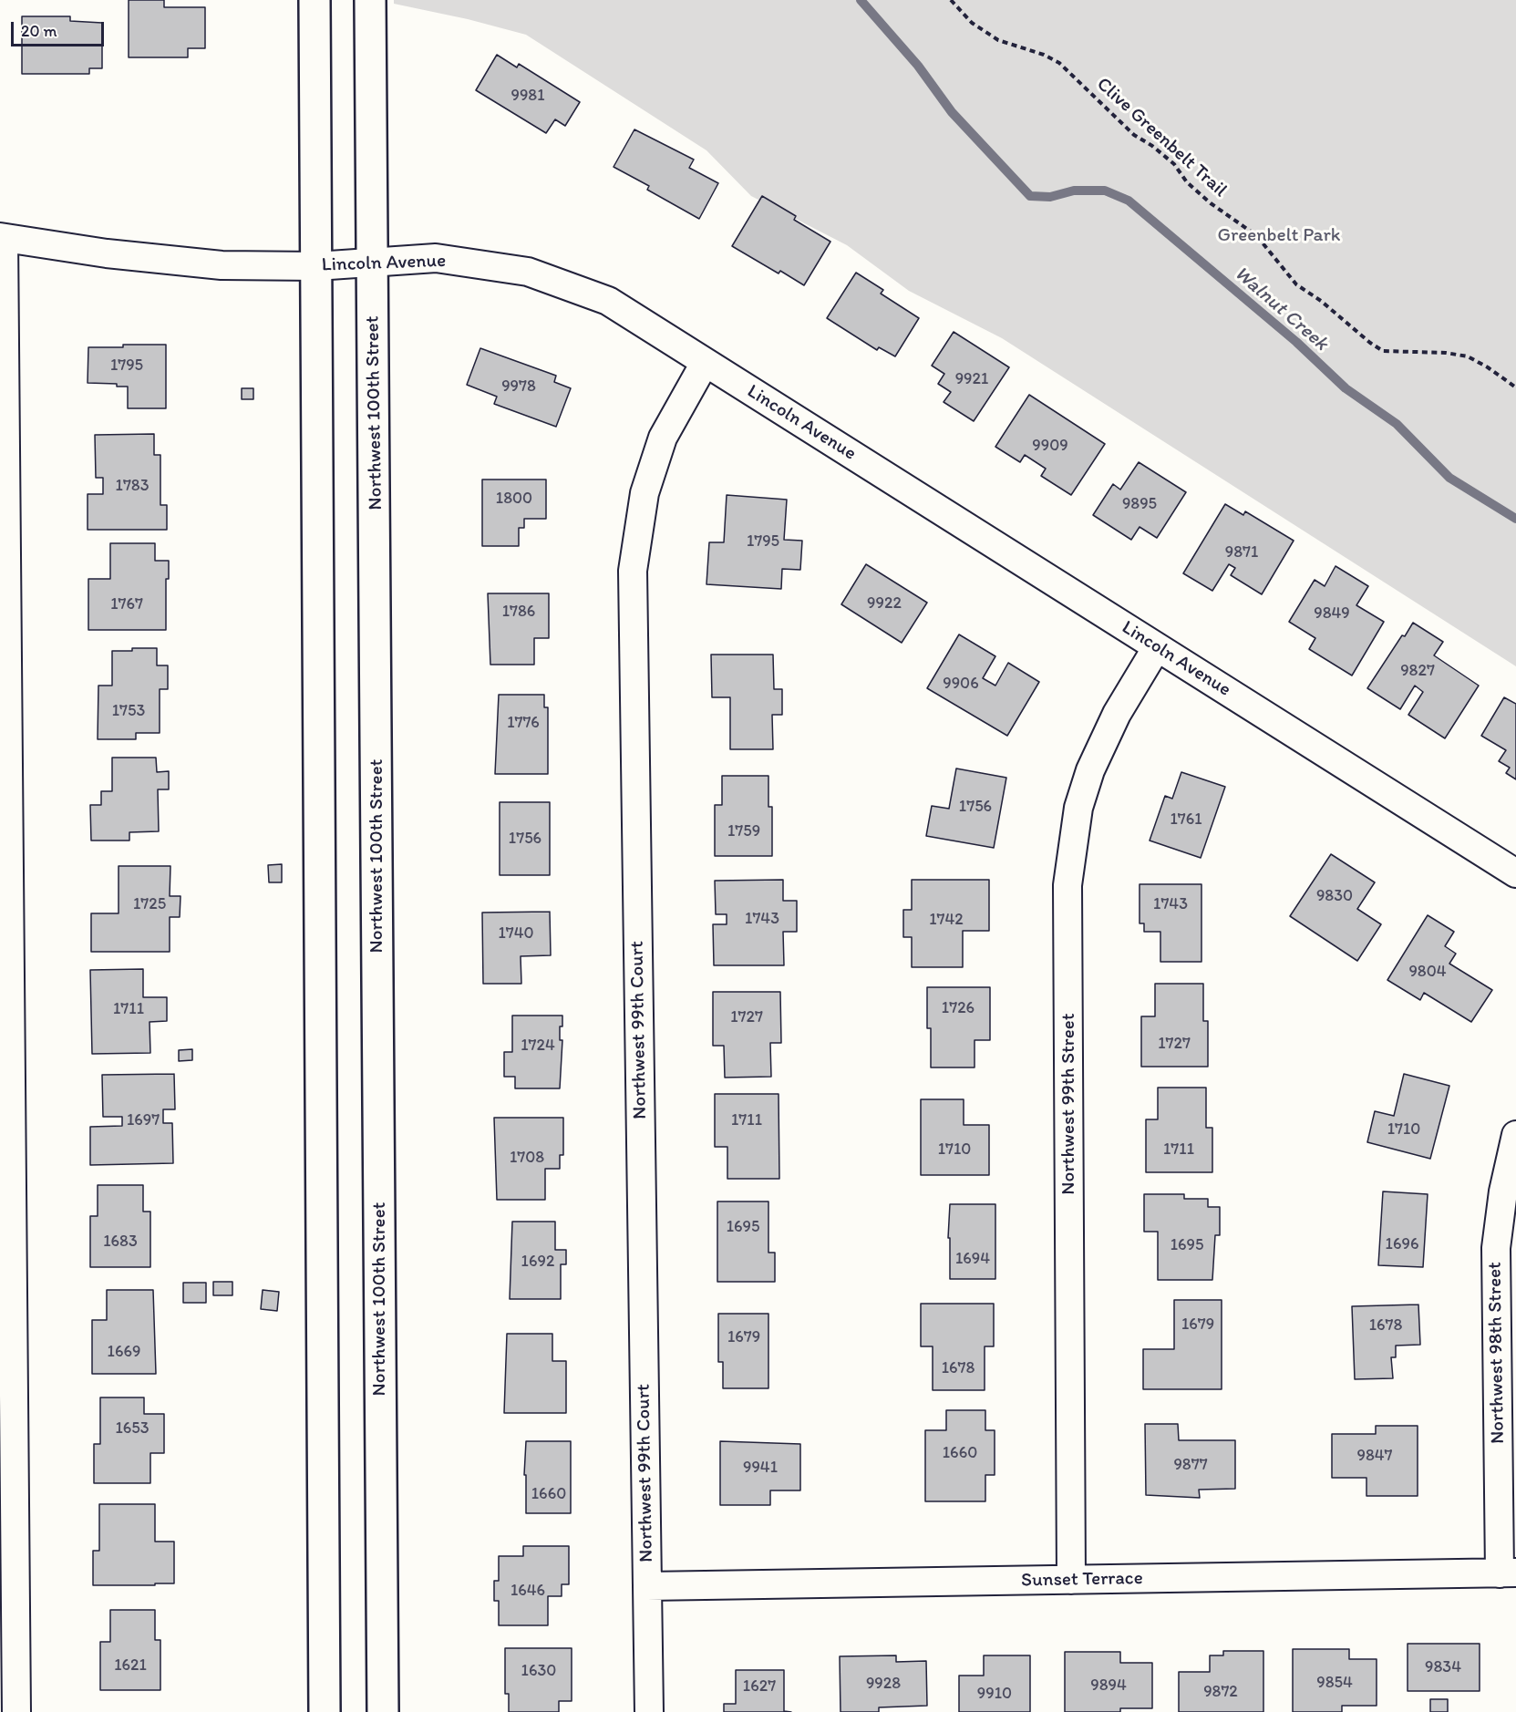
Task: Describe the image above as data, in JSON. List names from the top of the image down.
{
  "streets": {
    "main road": ["Northwest 100th Street"],
    "street": [
      "Lincoln Avenue",
      "Northwest 99th Court",
      "Northwest 99th Street",
      "Northwest 98th Street",
      "Sunset Terrace"
    ],
    "path": ["Clive Greenbelt Trail"]
  },
  "crossings": [
    ["Lincoln Avenue", "Northwest 100th Street"],
    ["Lincoln Avenue", "Northwest 99th Court"],
    ["Lincoln Avenue", "Northwest 99th Street"],
    ["Northwest 99th Court", "Sunset Terrace"],
    ["Northwest 99th Street", "Sunset Terrace"],
    ["Northwest 98th Street", "Sunset Terrace"]
  ],
  "water": ["Walnut Creek"],
  "parks": ["Greenbelt Park"],
  "house_numbers": [
    "9981",
    "1795",
    "9921",
    "9978",
    "9909",
    "1783",
    "1800",
    "9895",
    "1795",
    "9871",
    "9922",
    "1767",
    "1786",
    "9849",
    "9827",
    "9906",
    "1753",
    "1776",
    "1756",
    "1761",
    "1759",
    "1756",
    "9830",
    "1725",
    "1743",
    "1743",
    "1742",
    "1740",
    "9804",
    "1726",
    "1711",
    "1727",
    "1727",
    "1724",
    "1697",
    "1711",
    "1710",
    "1710",
    "1711",
    "1708",
    "1695",
    "1683",
    "1696",
    "1695",
    "1694",
    "1692",
    "1679",
    "1678",
    "1679",
    "1669",
    "1678",
    "1653",
    "1660",
    "9847",
    "9877",
    "9941",
    "1660",
    "1646",
    "1621",
    "9834",
    "1630",
    "9854",
    "9928",
    "9894",
    "1627",
    "9872",
    "9910"
  ],
  "scale_bar": "20 m"
}
